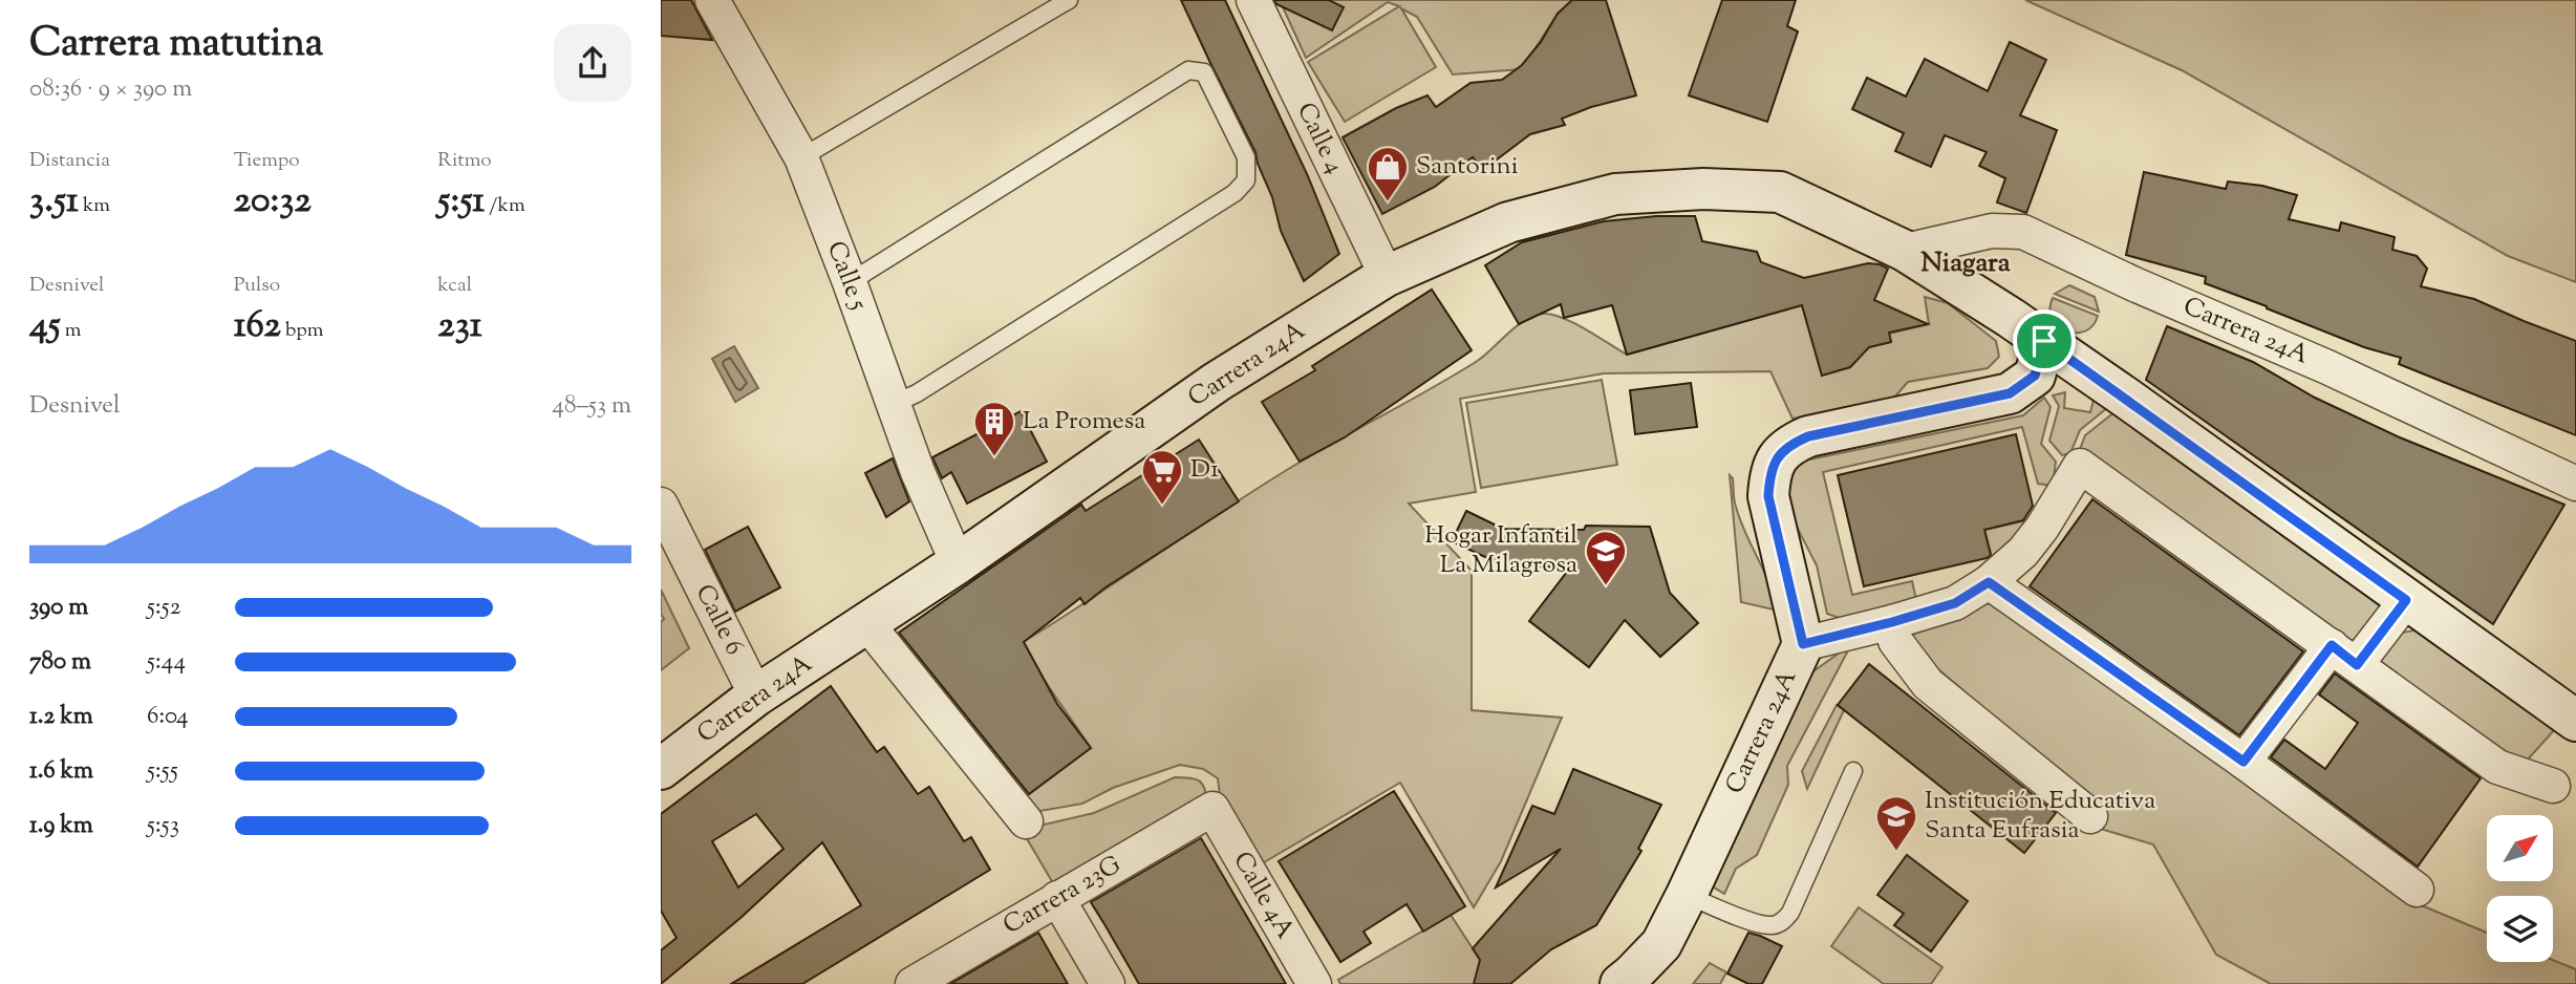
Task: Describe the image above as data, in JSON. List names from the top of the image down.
{
  "streets": {
    "street": [
      "Calle 4",
      "Calle 5",
      "Carrera 24A",
      "Calle 6",
      "Carrera 23G",
      "Calle 4A"
    ]
  },
  "crossings": [
    ["Calle 4", "Carrera 24A"],
    ["Calle 5", "Carrera 24A"],
    ["Carrera 24A", "Calle 6"],
    ["Carrera 23G", "Calle 4A"]
  ],
  "districts": ["Niagara"],
  "places": {
    "shop": ["Santorini"],
    "building": ["La Promesa"],
    "supermarket": ["D1"],
    "school or university": ["Hogar Infantil La Milagrosa", "Institución Educativa Santa Eufrasia"]
  },
  "north": "top right",
  "page": {
    "heading": ["Carrera matutina", "08:36 · 9 × 390 m"],
    "stats": [
      ["Distancia", "3.51 km"],
      ["Tiempo", "20:32"],
      ["Ritmo", "5:51 /km"],
      ["Desnivel", "45 m"],
      ["Pulso", "162 bpm"],
      ["kcal", "231"]
    ],
    "chart": ["Desnivel", "48–53 m"],
    "list": [
      {
        "name": "390 m",
        "note": "5:52"
      },
      {
        "name": "780 m",
        "note": "5:44"
      },
      {
        "name": "1.2 km",
        "note": "6:04"
      },
      {
        "name": "1.6 km",
        "note": "5:55"
      },
      {
        "name": "1.9 km",
        "note": "5:53"
      }
    ]
  }
}
